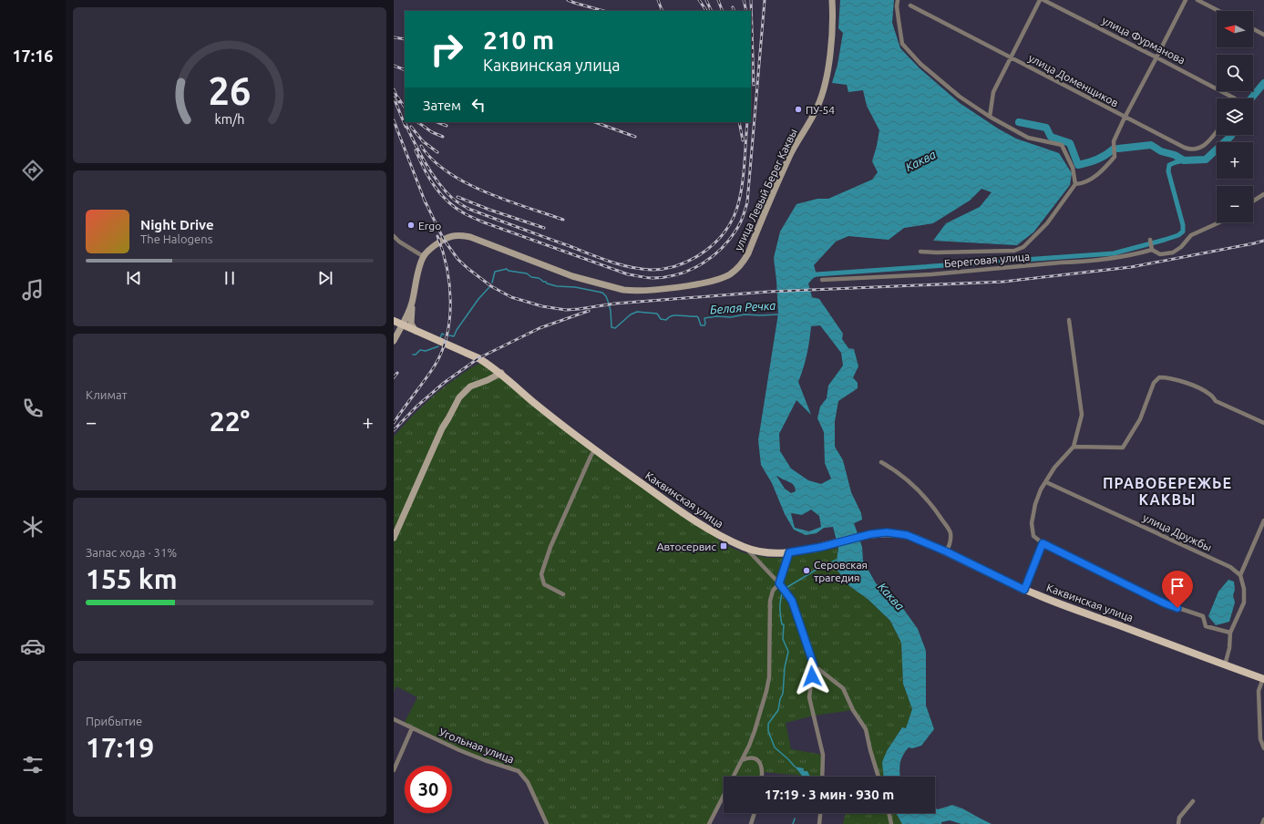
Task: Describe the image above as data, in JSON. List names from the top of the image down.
{
  "streets": {
    "main road": ["улица Левый Берег Каквы", "Каквинская улица"],
    "street": [
      "улица Фурманова",
      "улица Доменщиков",
      "Береговая улица",
      "улица Дружбы",
      "Угольная улица"
    ]
  },
  "districts": ["ПРАВОБЕРЕЖЬЕ КАКВЫ"],
  "water": ["Каква", "Белая Речка"],
  "places": {
    "other": ["ПУ-54", "Ergo", "Серовская трагедия"],
    "transit": ["Автосервис"]
  },
  "north": "left",
  "page": {
    "tabs": "17:16",
    "map_buttons": ["+", "−"],
    "turn": ["210 m", "Каквинская улица"],
    "then": "Затем",
    "song": ["Night Drive", "The Halogens"],
    "tile": [
      "Климат",
      ["Запас хода · 31%", "155 km"],
      ["Прибытие", "17:19"]
    ],
    "heat": ["−", "22°", "+"],
    "limit": "30",
    "trip": "17:19 · 3 мин · 930 m",
    "gauge": ["26", "km/h"]
  }
}
